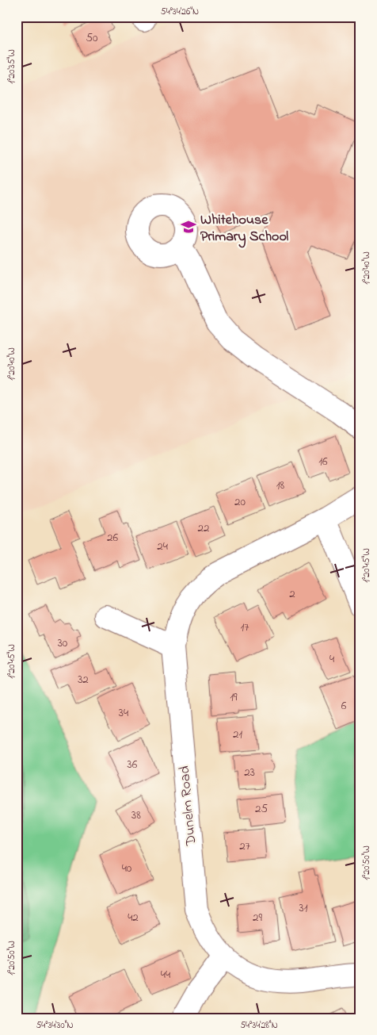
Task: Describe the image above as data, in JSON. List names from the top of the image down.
{
  "streets": {
    "street": ["Dunelm Road"]
  },
  "places": {
    "school or university": ["Whitehouse Primary School"]
  },
  "house_numbers": [
    "50",
    "16",
    "18",
    "20",
    "22",
    "26",
    "24",
    "2",
    "17",
    "30",
    "4",
    "32",
    "19",
    "6",
    "34",
    "21",
    "36",
    "23",
    "25",
    "38",
    "27",
    "40",
    "31",
    "42",
    "29",
    "44"
  ],
  "coordinates": [
    "54°34'26\"N",
    "1°20'35\"W",
    "1°20'40\"W",
    "1°20'45\"W",
    "1°20'50\"W",
    "54°34'30\"N",
    "54°34'28\"N"
  ]
}
